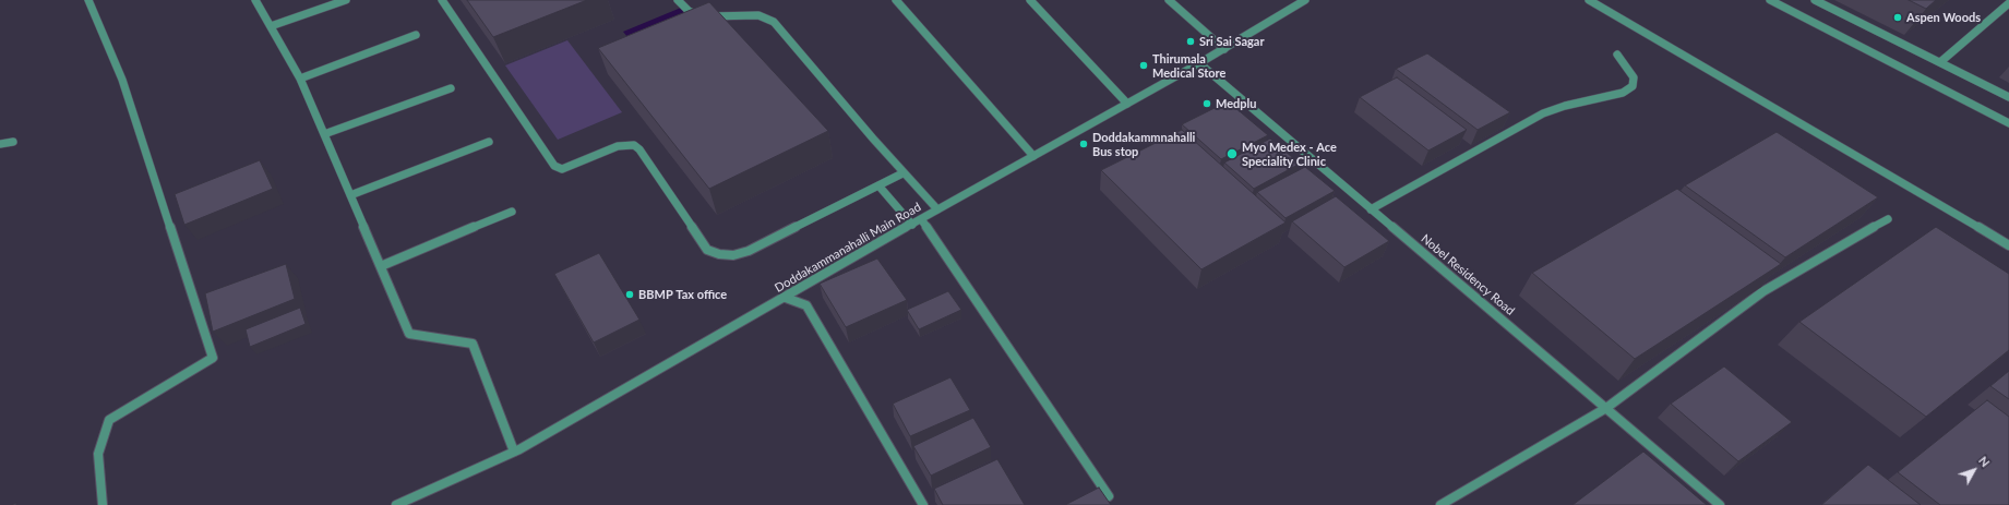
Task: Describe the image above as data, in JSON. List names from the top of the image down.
{
  "streets": {
    "street": ["Doddakammanahalli Main Road", "Nobel Residency Road"]
  },
  "crossings": [
    ["Doddakammanahalli Main Road", "Nobel Residency Road"]
  ],
  "places": [
    "Aspen Woods",
    "Sri Sai Sagar",
    "Thirumala Medical Store",
    "Medplu",
    "Doddakammnahalli Bus stop",
    "Myo Medex - Ace Speciality Clinic",
    "BBMP Tax office"
  ],
  "north": "top right"
}
